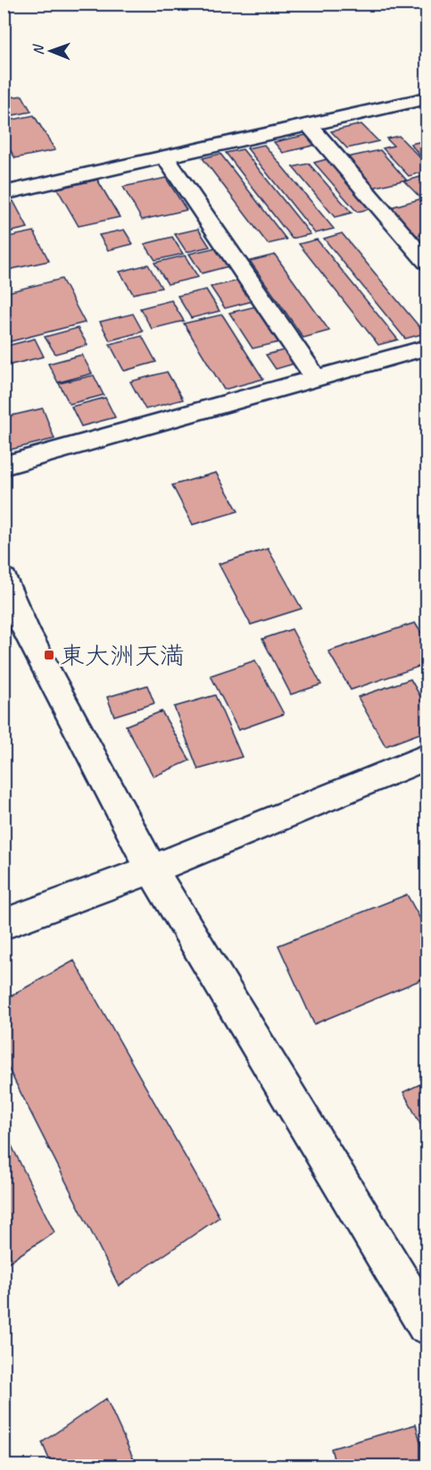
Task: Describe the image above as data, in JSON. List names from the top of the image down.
{
  "places": {
    "transit": ["東大洲天満"]
  },
  "north": "left"
}
